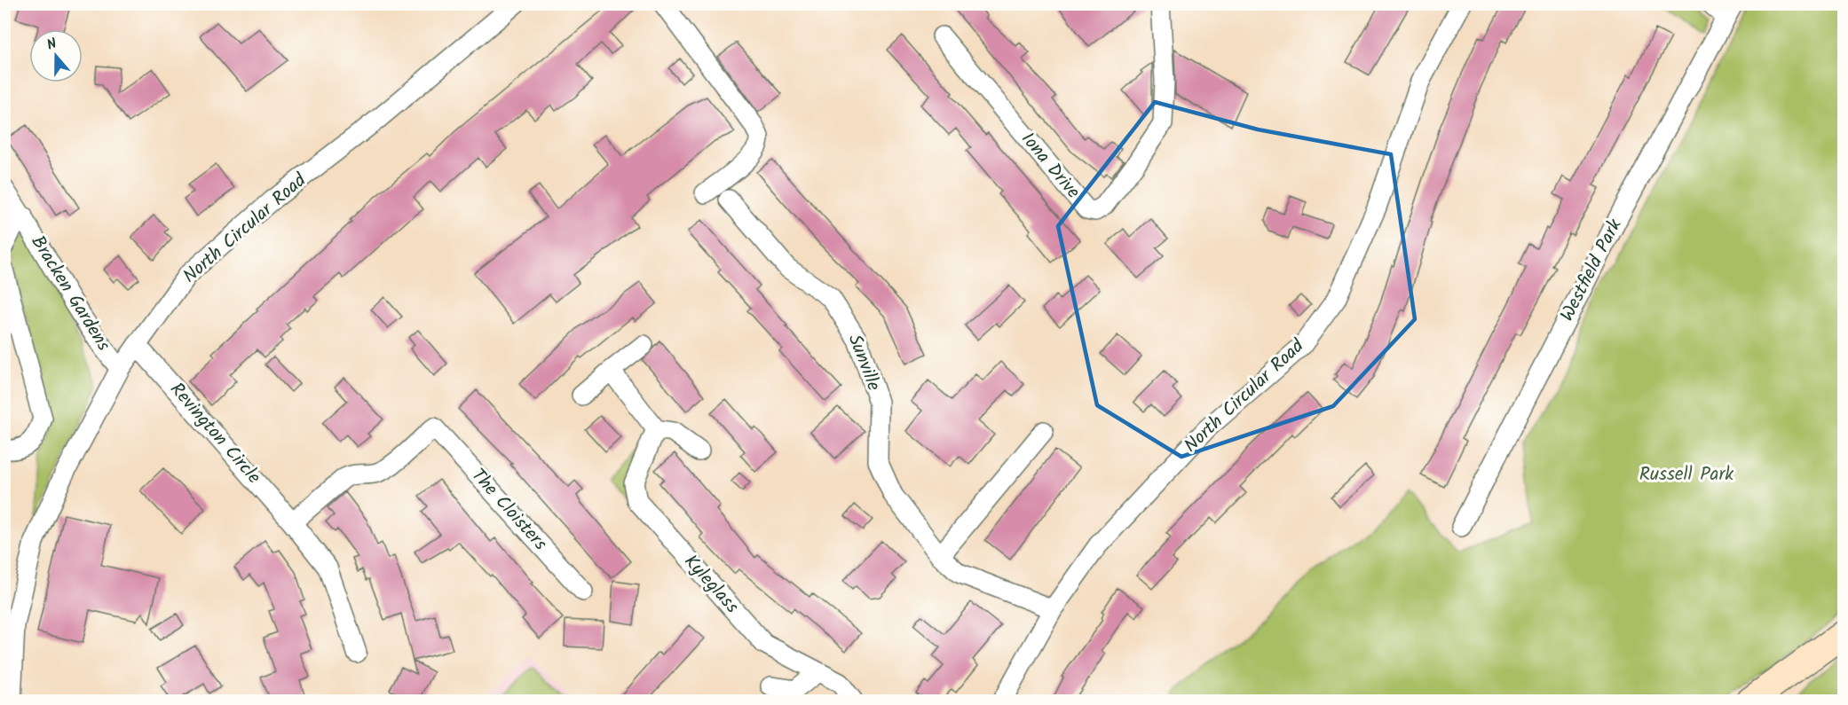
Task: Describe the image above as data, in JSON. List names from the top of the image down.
{
  "streets": {
    "street": [
      "Iona Drive",
      "North Circular Road",
      "Westfield Park",
      "Bracken Gardens",
      "Sunville",
      "Revington Circle",
      "The Cloisters",
      "Kyleglass"
    ]
  },
  "crossings": [
    ["North Circular Road", "Bracken Gardens"],
    ["North Circular Road", "Sunville"],
    ["North Circular Road", "Revington Circle"],
    ["Revington Circle", "The Cloisters"]
  ],
  "parks": ["Russell Park"],
  "north": "top"
}
